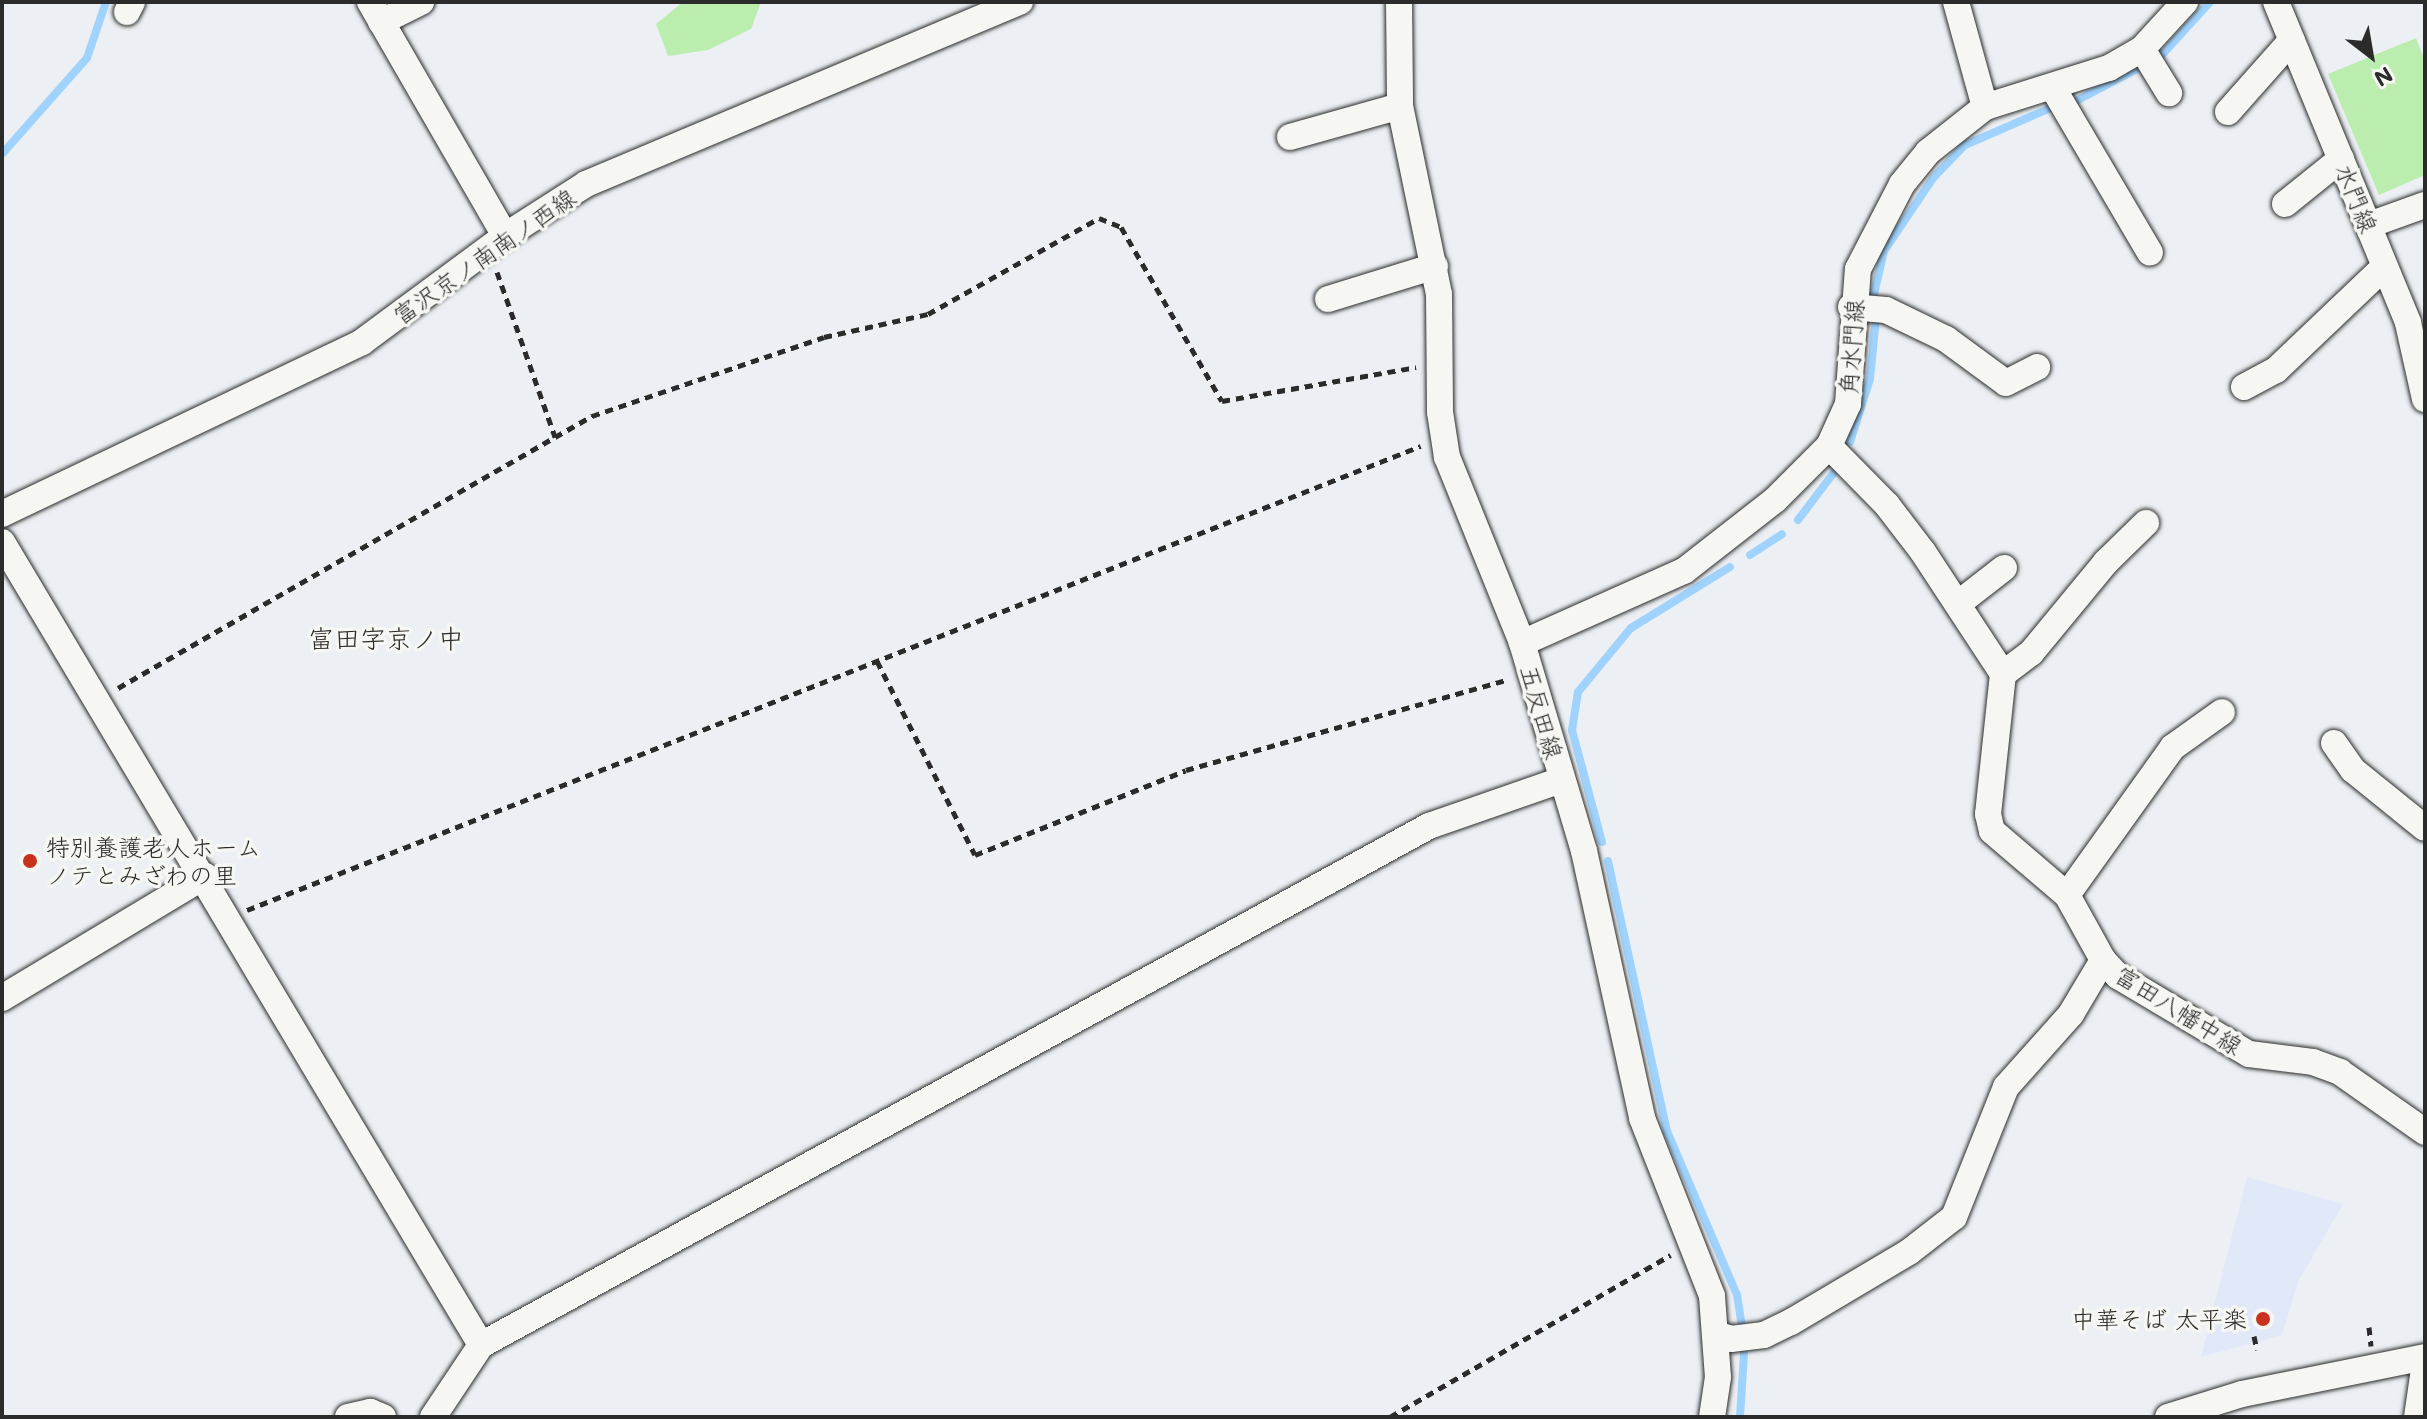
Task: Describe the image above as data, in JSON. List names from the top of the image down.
{
  "streets": {
    "street": [
      "水門線",
      "富沢京ノ南南ノ西線",
      "角水門線",
      "五反田線",
      "富田八幡中線"
    ]
  },
  "crossings": [
    ["角水門線", "五反田線"]
  ],
  "districts": ["富田字京ノ中"],
  "places": ["特別養護老人ホーム ノテとみざわの里", "中華そば 太平楽"],
  "north": "bottom right"
}
